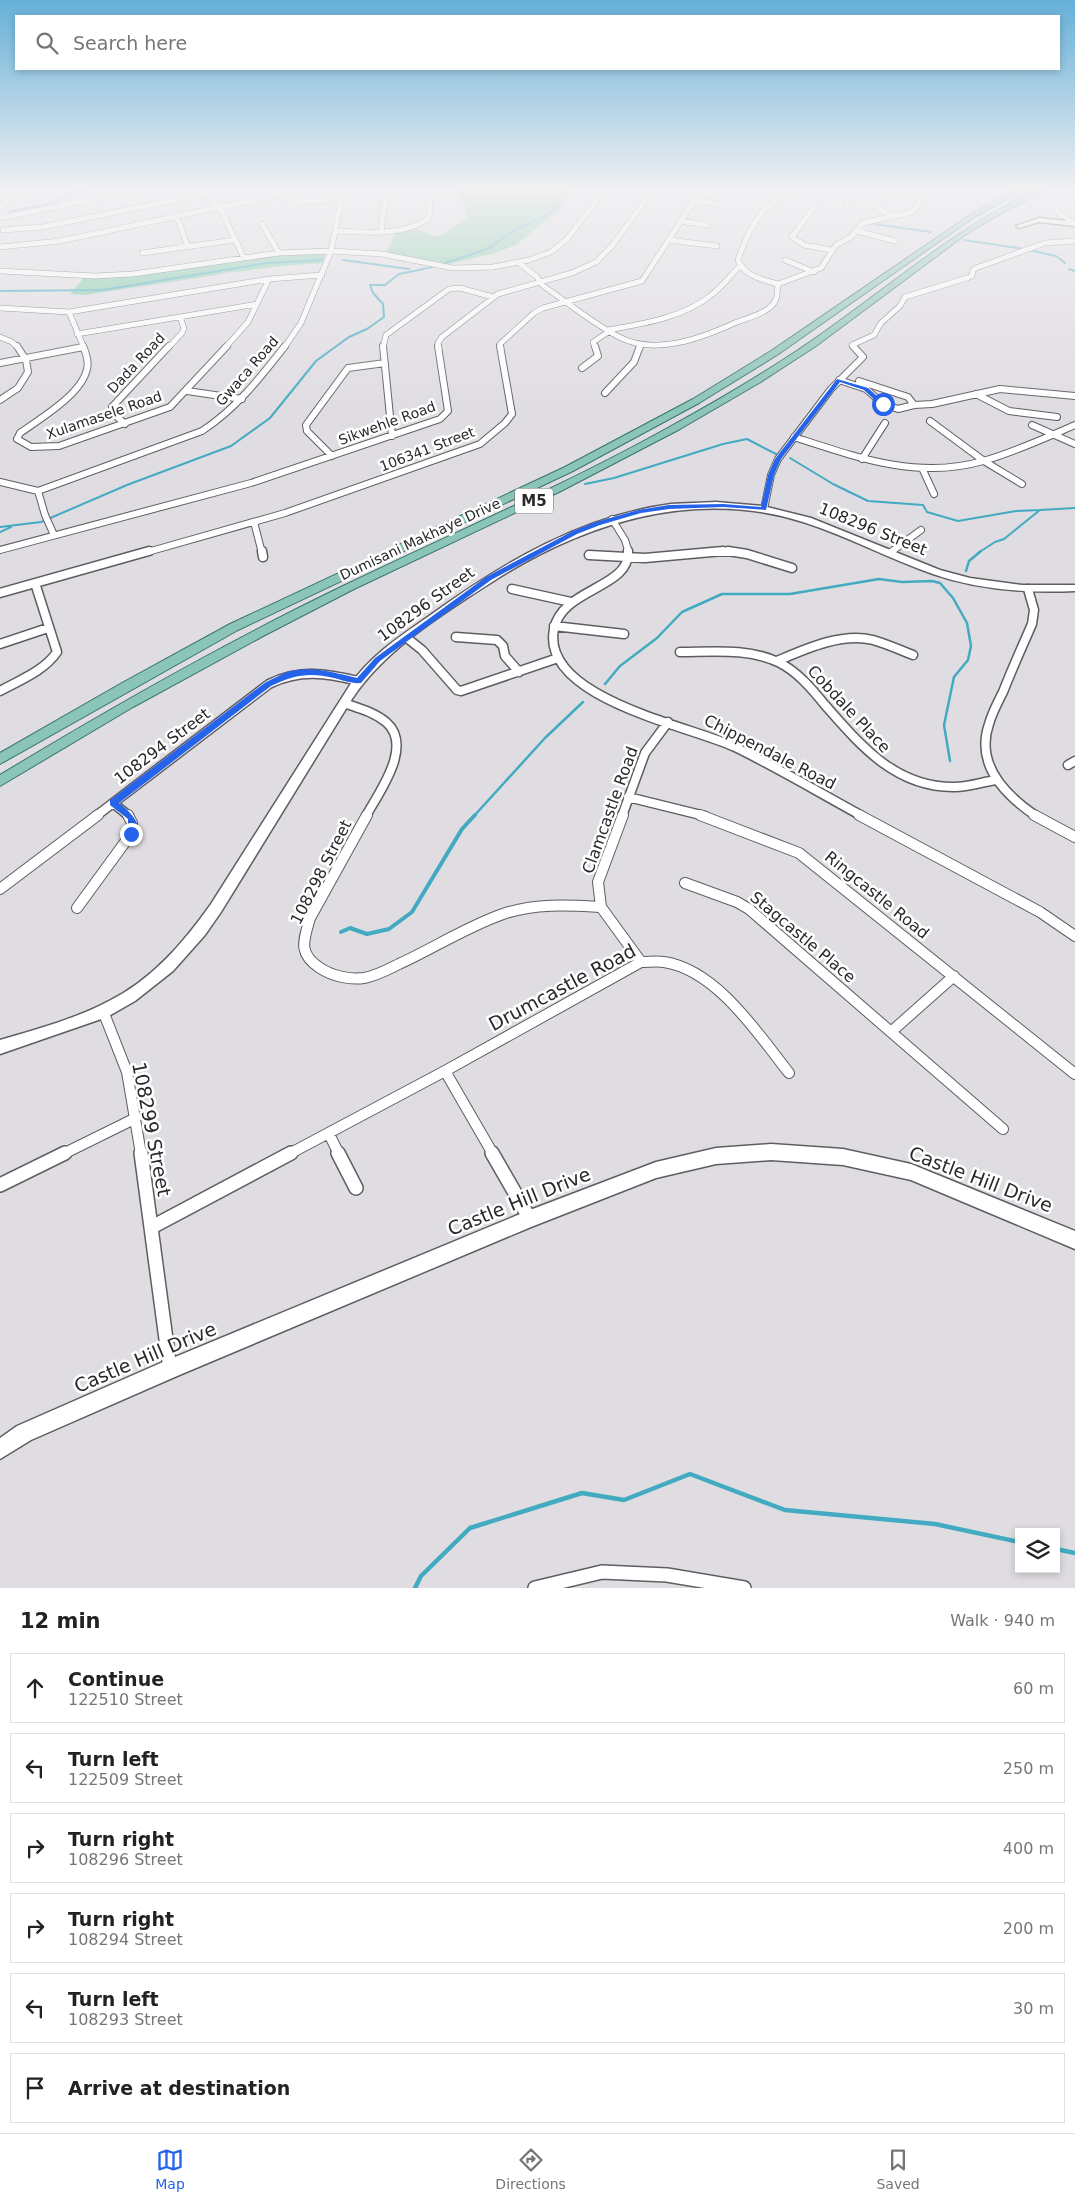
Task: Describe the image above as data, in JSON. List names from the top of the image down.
{
  "streets": {
    "main road": ["M5", "Dumisani Makhaye Drive"],
    "street": [
      "Dada Road",
      "Gwaca Road",
      "Xulamasele Road",
      "Sikwehle Road",
      "106341 Street",
      "108296 Street",
      "Cobdale Place",
      "108294 Street",
      "Chippendale Road",
      "Clamcastle Road",
      "108298 Street",
      "Ringcastle Road",
      "Stagcastle Place",
      "Drumcastle Road",
      "108299 Street",
      "Castle Hill Drive"
    ]
  },
  "crossings": [
    ["Dada Road", "Xulamasele Road"],
    ["108296 Street", "108294 Street"],
    ["108296 Street", "108298 Street"],
    ["108296 Street", "108299 Street"],
    ["Chippendale Road", "Clamcastle Road"],
    ["Clamcastle Road", "108298 Street"],
    ["Clamcastle Road", "Ringcastle Road"],
    ["Clamcastle Road", "Drumcastle Road"],
    ["Drumcastle Road", "108299 Street"]
  ],
  "page": {
    "search": "Search here",
    "heading": ["12 min", "Walk · 940 m"],
    "list": [
      ["Continue", "122510 Street", "60 m"],
      ["Turn left", "122509 Street", "250 m"],
      ["Turn right", "108296 Street", "400 m"],
      ["Turn right", "108294 Street", "200 m"],
      ["Turn left", "108293 Street", "30 m"],
      "Arrive at destination"
    ],
    "nav": ["Map", "Directions", "Saved"]
  }
}
